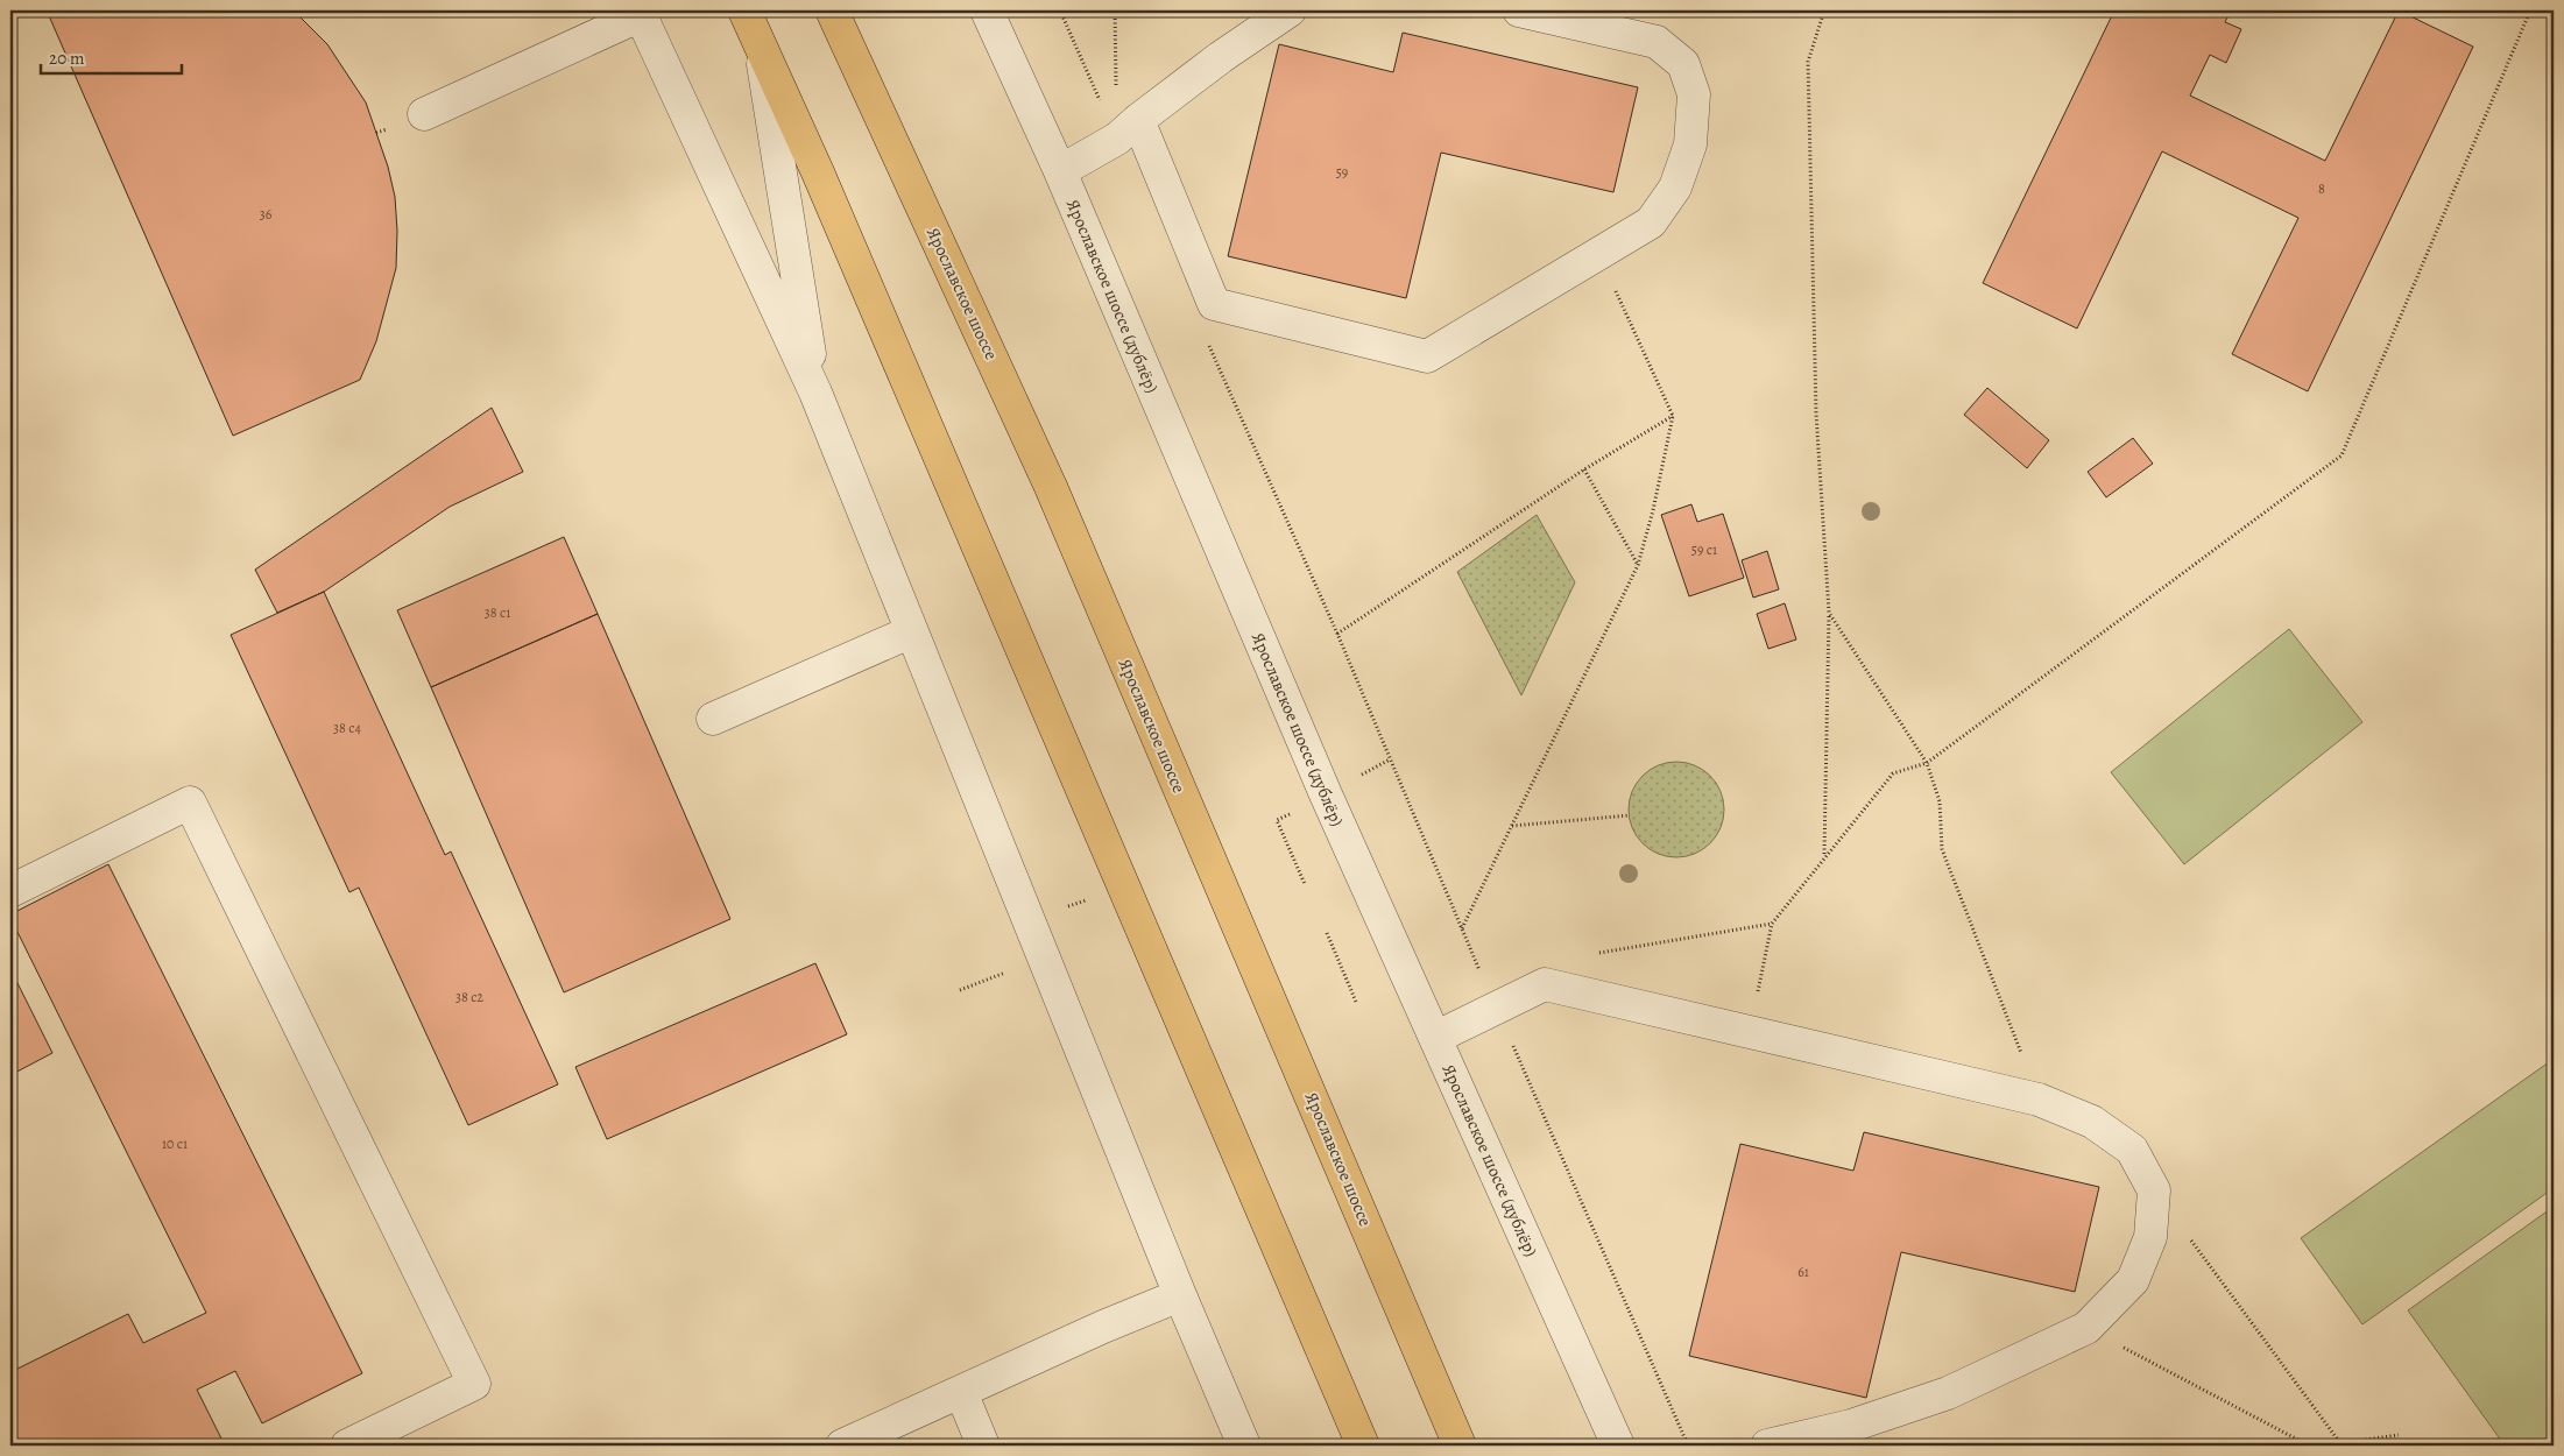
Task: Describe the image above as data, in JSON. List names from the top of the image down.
{
  "streets": {
    "main road": ["Ярославское шоссе"],
    "street": ["Ярославское шоссе (дублёр)"]
  },
  "house_numbers": [
    "59",
    "8",
    "36",
    "59 с1",
    "38 с1",
    "38 с4",
    "38 с2",
    "10 с1",
    "61"
  ],
  "scale_bar": "20 m"
}
